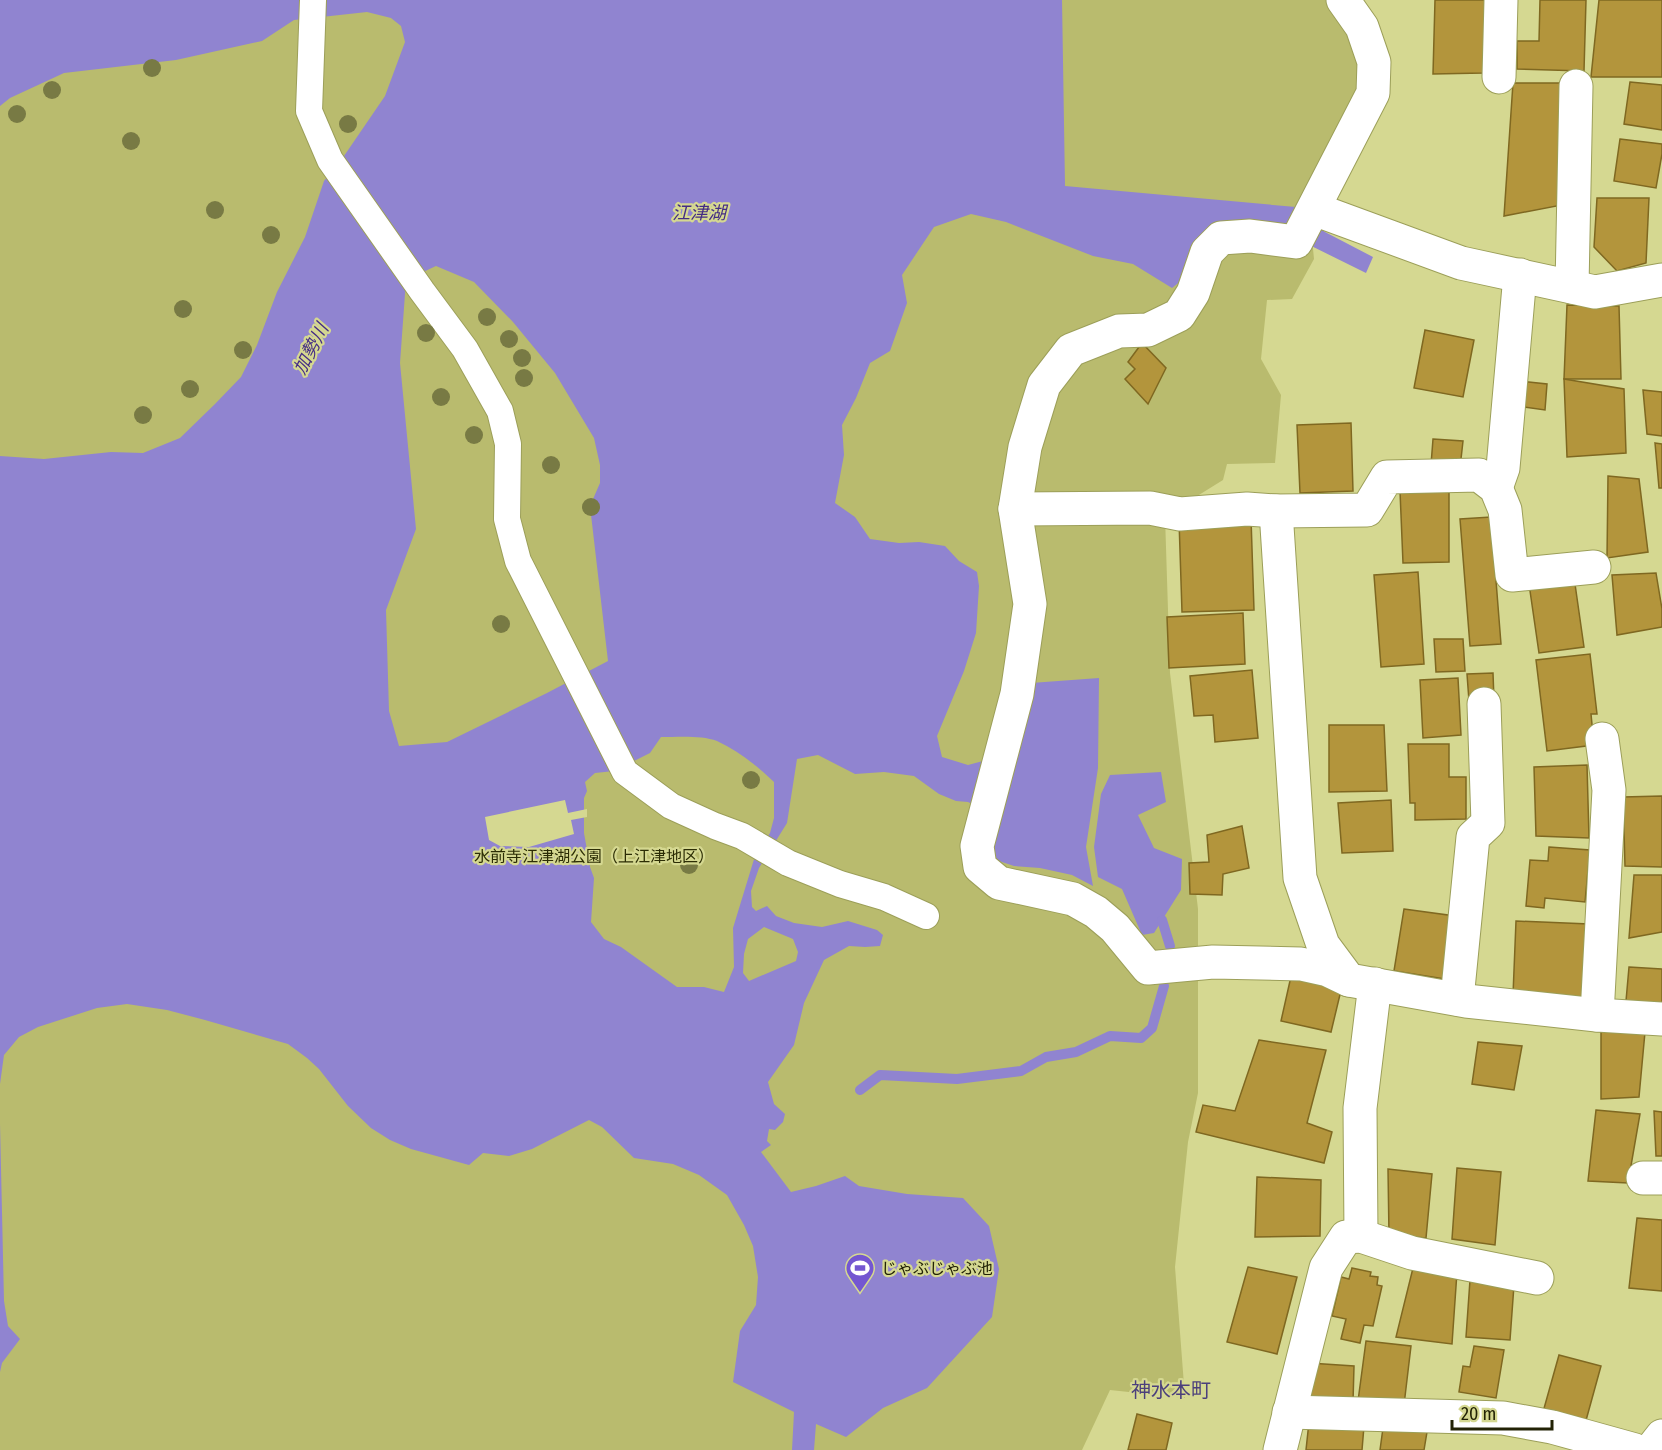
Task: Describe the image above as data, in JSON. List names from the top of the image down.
{
  "districts": ["神水本町"],
  "water": ["江津湖", "加勢川"],
  "parks": ["水前寺江津湖公園（上江津地区）"],
  "places": {
    "sports": ["じゃぶじゃぶ池"]
  },
  "scale_bar": "20 m"
}
